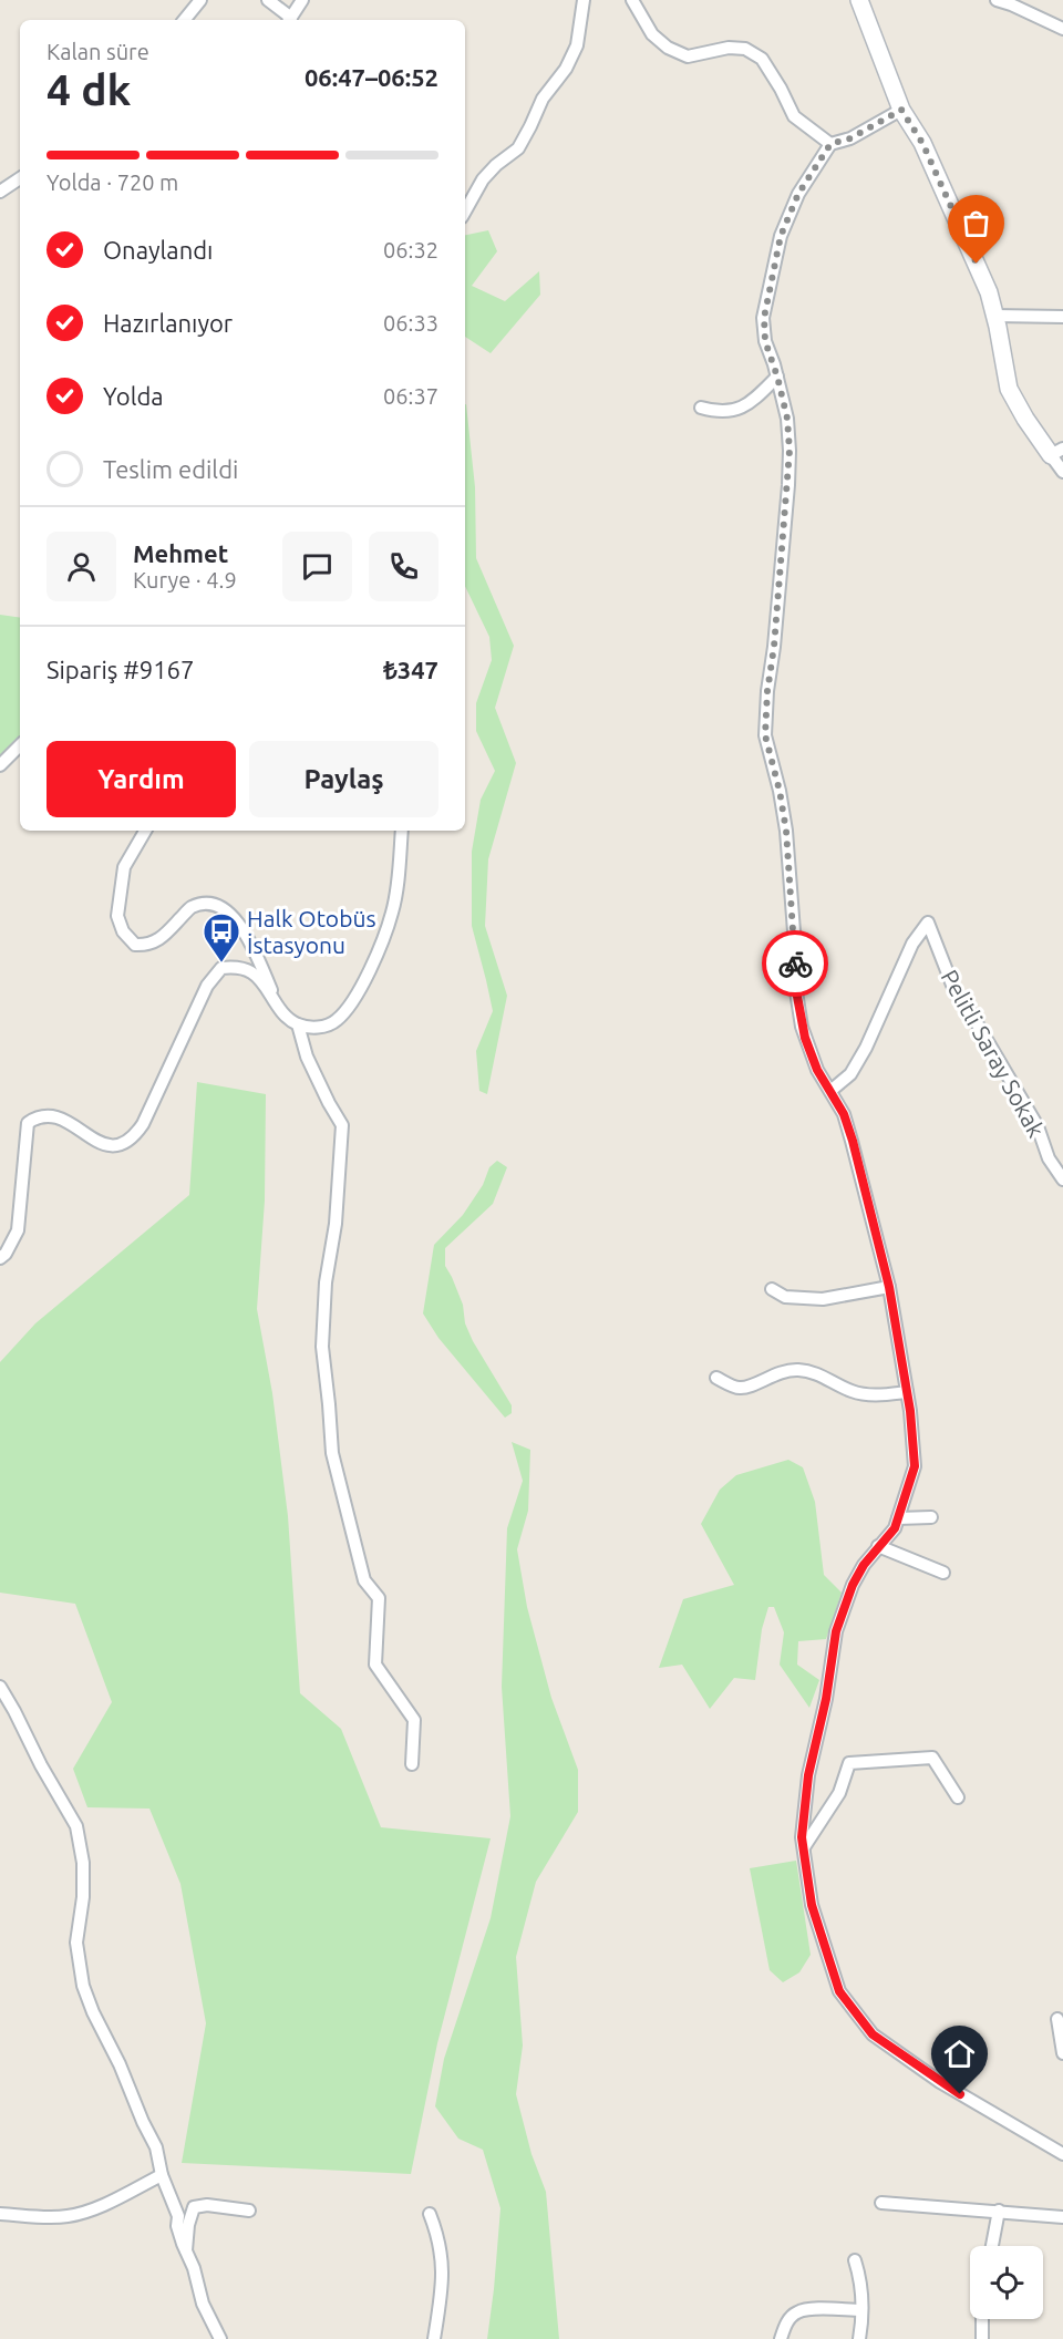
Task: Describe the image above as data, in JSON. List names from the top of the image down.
{
  "streets": {
    "street": ["Pelitli Saray Sokak"]
  },
  "places": {
    "bus stop": ["Halk Otobüs İstasyonu"]
  },
  "page": {
    "heading": ["4 dk", "Kalan süre", "06:47–06:52"],
    "panel": [
      "Mehmet",
      "Kurye · 4.9",
      "Sipariş #9167",
      "₺347"
    ],
    "bar": "Yolda · 720 m",
    "list": [
      ["Onaylandı", "06:32"],
      ["Hazırlanıyor", "06:33"],
      ["Yolda", "06:37"],
      "Teslim edildi"
    ],
    "buttons": ["Yardım", "Paylaş"]
  }
}
